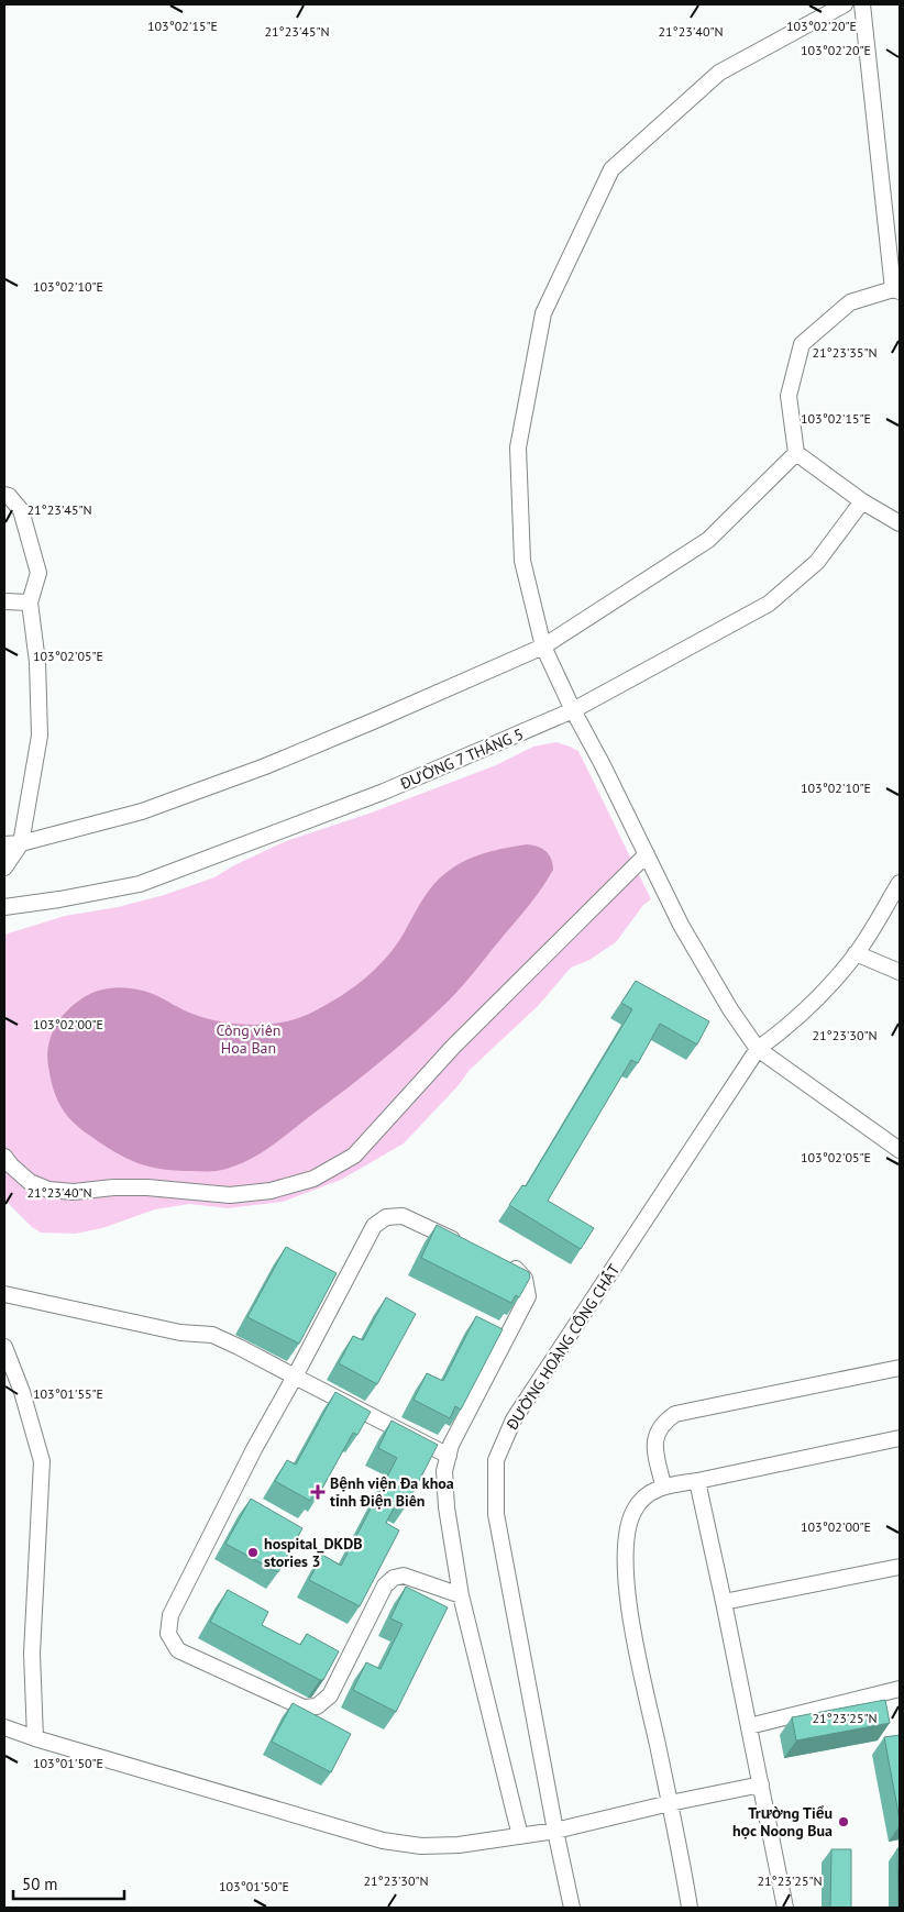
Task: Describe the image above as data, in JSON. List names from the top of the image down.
{
  "streets": {
    "street": ["ĐƯỜNG 7 THÁNG 5", "ĐƯỜNG HOÀNG CÔNG CHẤT"]
  },
  "parks": ["Công viên Hoa Ban"],
  "places": {
    "health": ["Bệnh viện Đa khoa tỉnh Điện Biên"],
    "other": ["hospital_DKDB stories 3", "Trường Tiểu học Noong Bua"]
  },
  "scale_bar": "50 m",
  "coordinates": [
    "103°02'15\"E",
    "103°02'20\"E",
    "21°23'45\"N",
    "21°23'40\"N",
    "103°02'10\"E",
    "21°23'35\"N",
    "103°02'05\"E",
    "103°02'00\"E",
    "21°23'30\"N",
    "103°01'55\"E",
    "21°23'25\"N",
    "103°01'50\"E"
  ]
}
